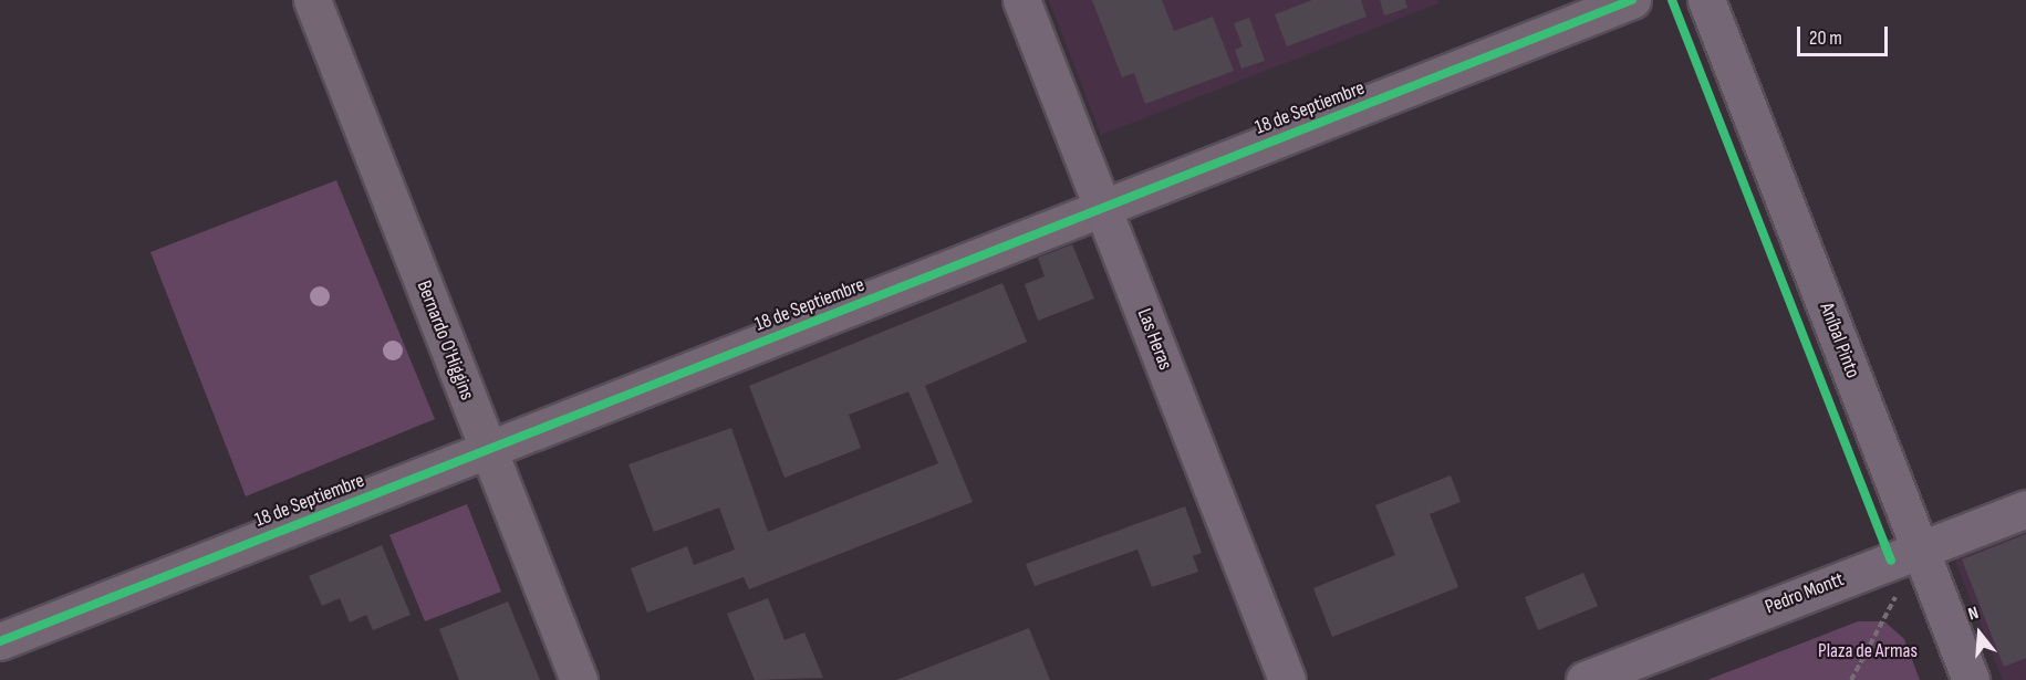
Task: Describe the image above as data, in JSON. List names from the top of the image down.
{
  "streets": {
    "main road": ["Las Heras", "Aníbal Pinto", "Pedro Montt"],
    "street": ["18 de Septiembre", "Bernardo O'Higgins"]
  },
  "crossings": [
    ["18 de Septiembre", "Las Heras"],
    ["18 de Septiembre", "Bernardo O'Higgins"],
    ["Aníbal Pinto", "Pedro Montt"]
  ],
  "parks": ["Plaza de Armas"],
  "scale_bar": "20 m",
  "north": "top"
}
